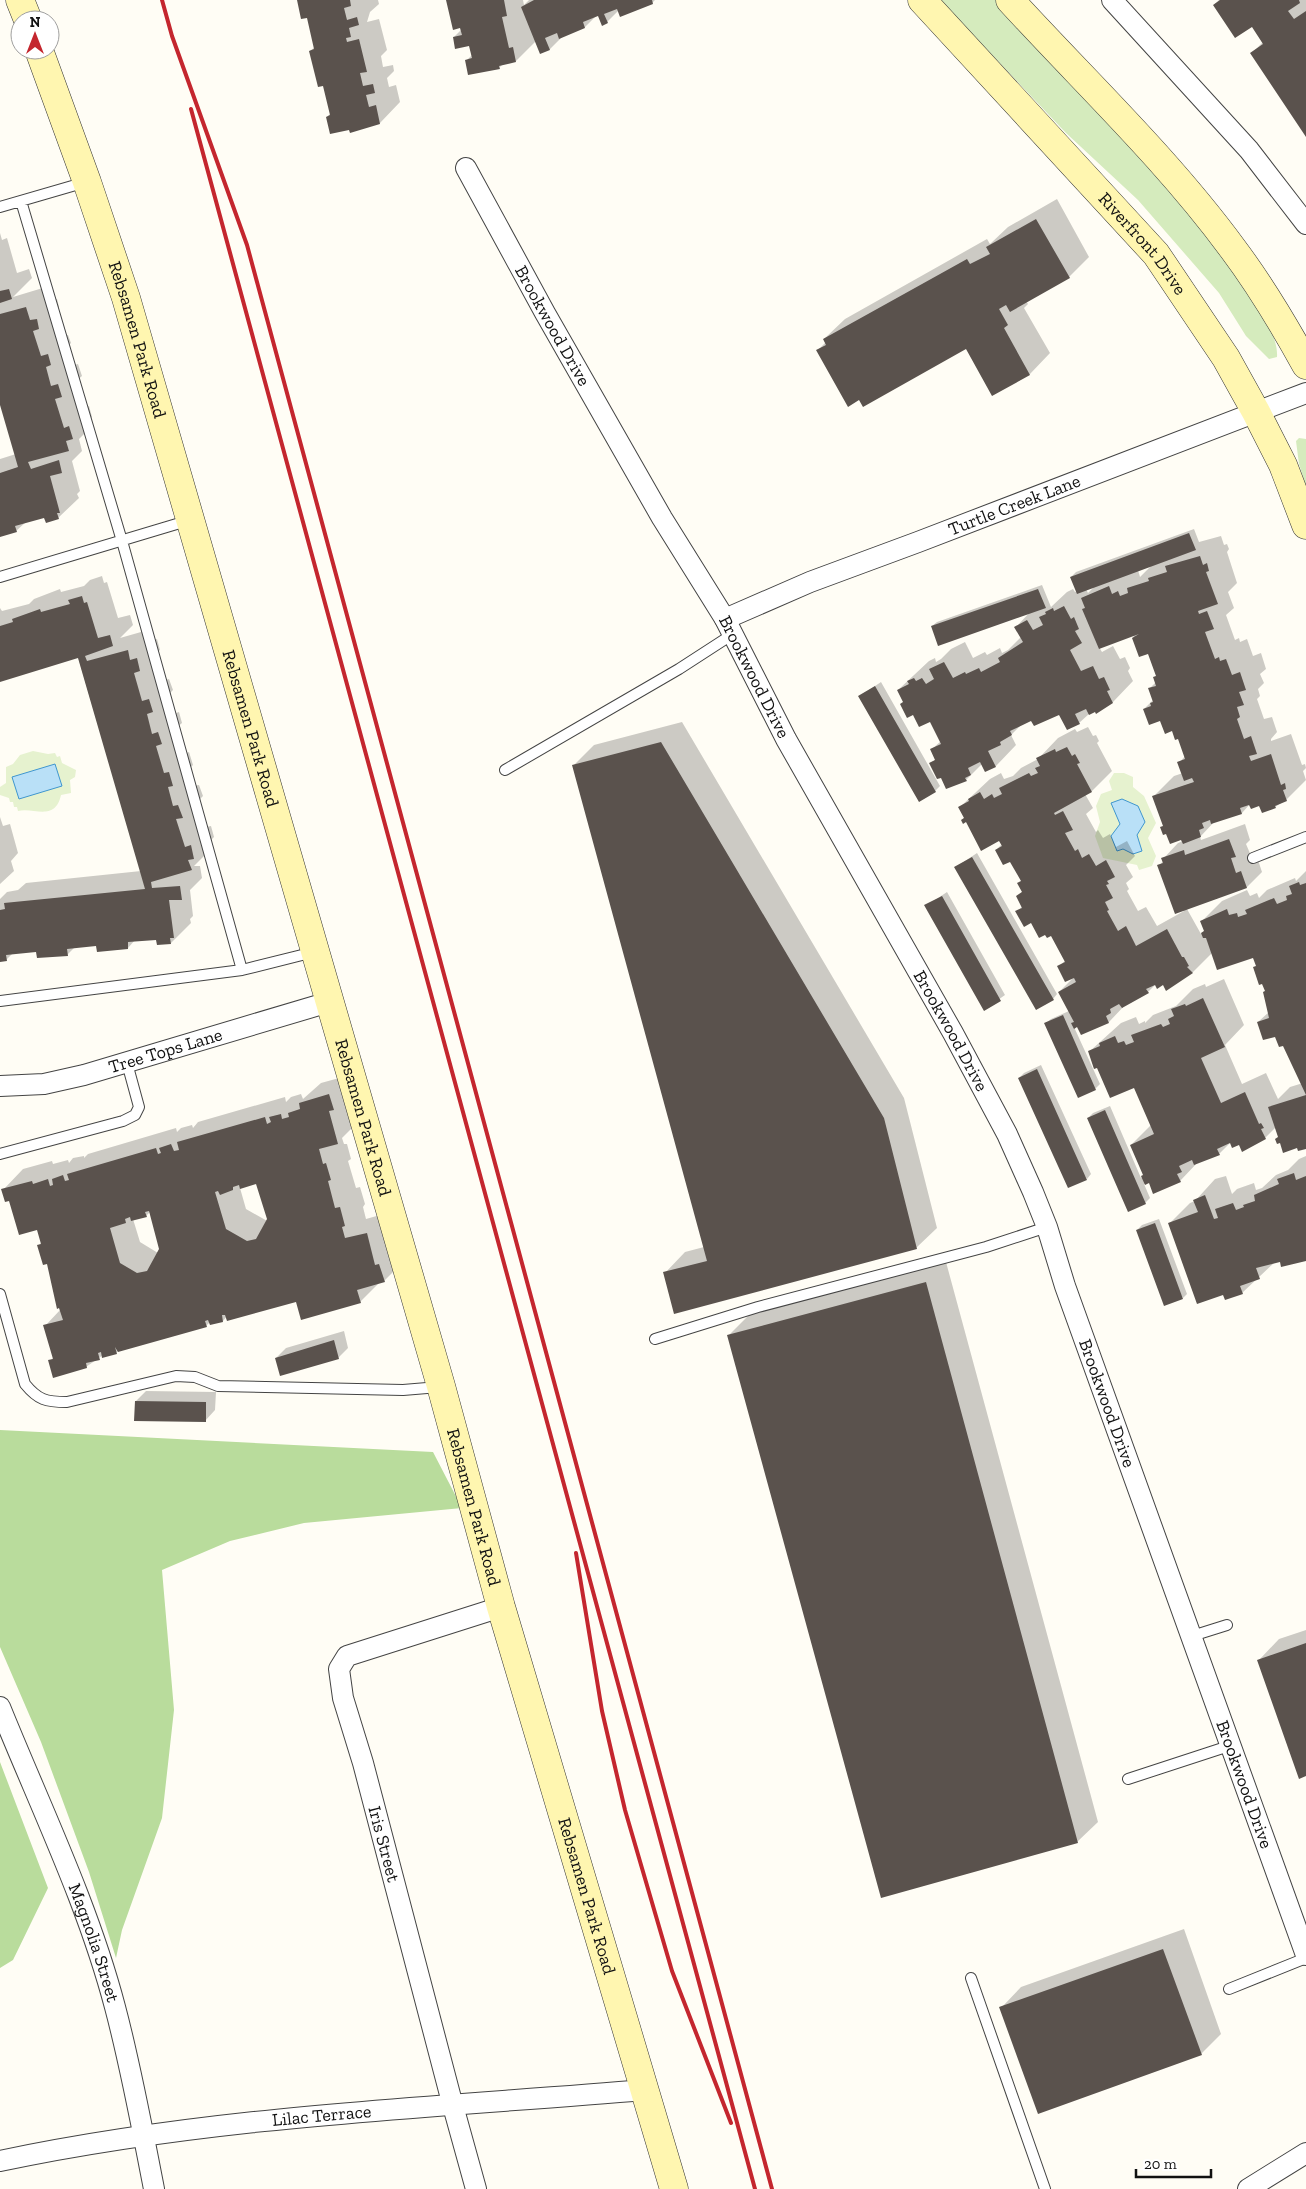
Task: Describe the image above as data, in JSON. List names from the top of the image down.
{
  "streets": {
    "street": [
      "Riverfront Drive",
      "Brookwood Drive",
      "Rebsamen Park Road",
      "Turtle Creek Lane",
      "Tree Tops Lane",
      "Iris Street",
      "Magnolia Street",
      "Lilac Terrace"
    ]
  },
  "crossings": [
    ["Riverfront Drive", "Turtle Creek Lane"],
    ["Brookwood Drive", "Turtle Creek Lane"],
    ["Rebsamen Park Road", "Tree Tops Lane"],
    ["Rebsamen Park Road", "Iris Street"],
    ["Rebsamen Park Road", "Lilac Terrace"],
    ["Iris Street", "Lilac Terrace"],
    ["Magnolia Street", "Lilac Terrace"]
  ],
  "scale_bar": "20 m",
  "north": "top"
}
